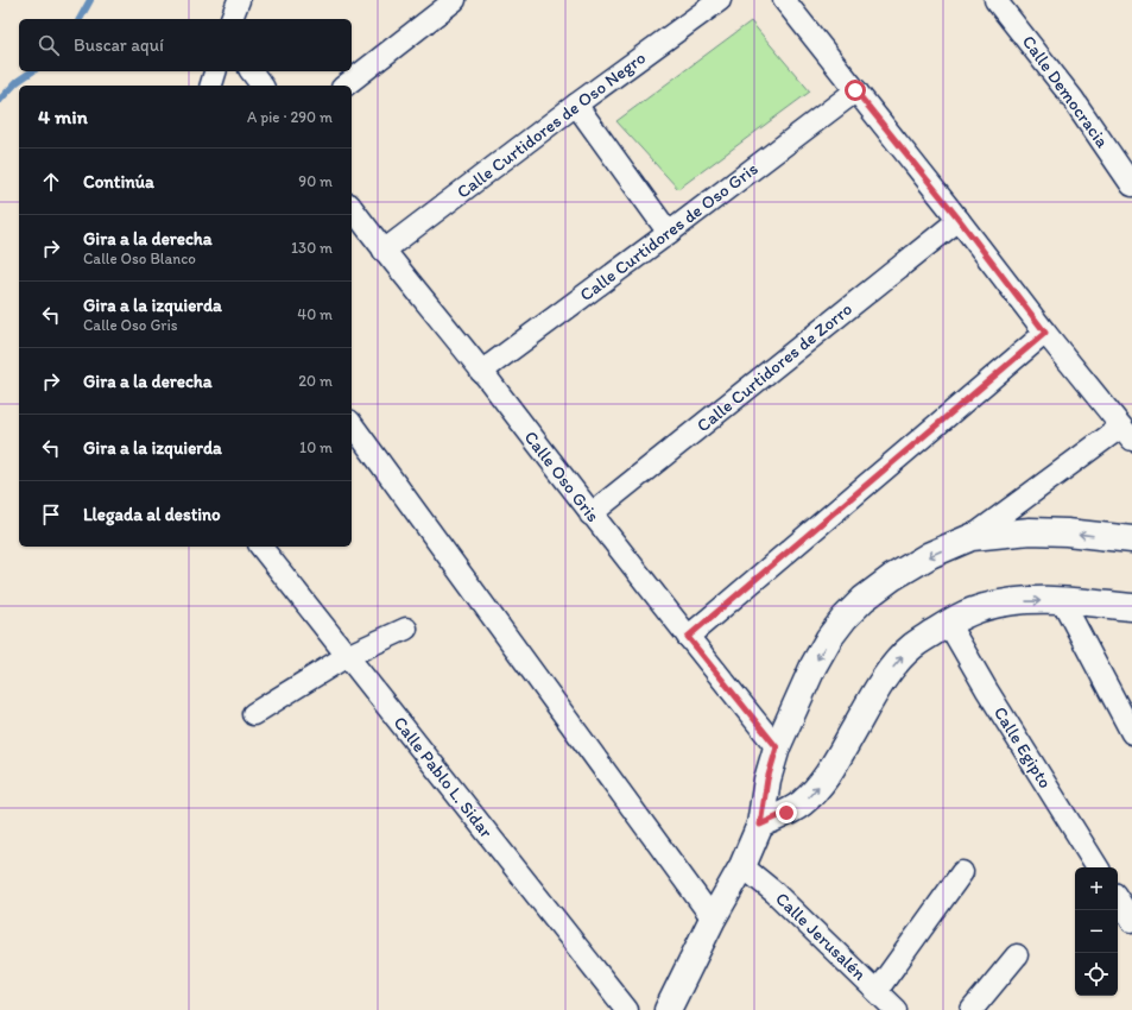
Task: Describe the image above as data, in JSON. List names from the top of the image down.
{
  "streets": {
    "street": [
      "Calle Democracia",
      "Calle Curtidores de Oso Negro",
      "Calle Curtidores de Oso Gris",
      "Calle Curtidores de Zorro",
      "Calle Oso Gris",
      "Calle Egipto",
      "Calle Pablo L. Sidar",
      "Calle Jerusalén"
    ]
  },
  "crossings": [
    ["Calle Curtidores de Oso Negro", "Calle Oso Gris"],
    ["Calle Curtidores de Oso Gris", "Calle Oso Gris"],
    ["Calle Curtidores de Zorro", "Calle Oso Gris"]
  ],
  "page": {
    "search": "Buscar aquí",
    "heading": ["4 min", "A pie · 290 m"],
    "list": [
      ["Continúa", "90 m"],
      ["Gira a la derecha", "Calle Oso Blanco", "130 m"],
      ["Gira a la izquierda", "Calle Oso Gris", "40 m"],
      ["Gira a la derecha", "20 m"],
      ["Gira a la izquierda", "10 m"],
      "Llegada al destino"
    ],
    "map_buttons": ["+", "−"]
  }
}
